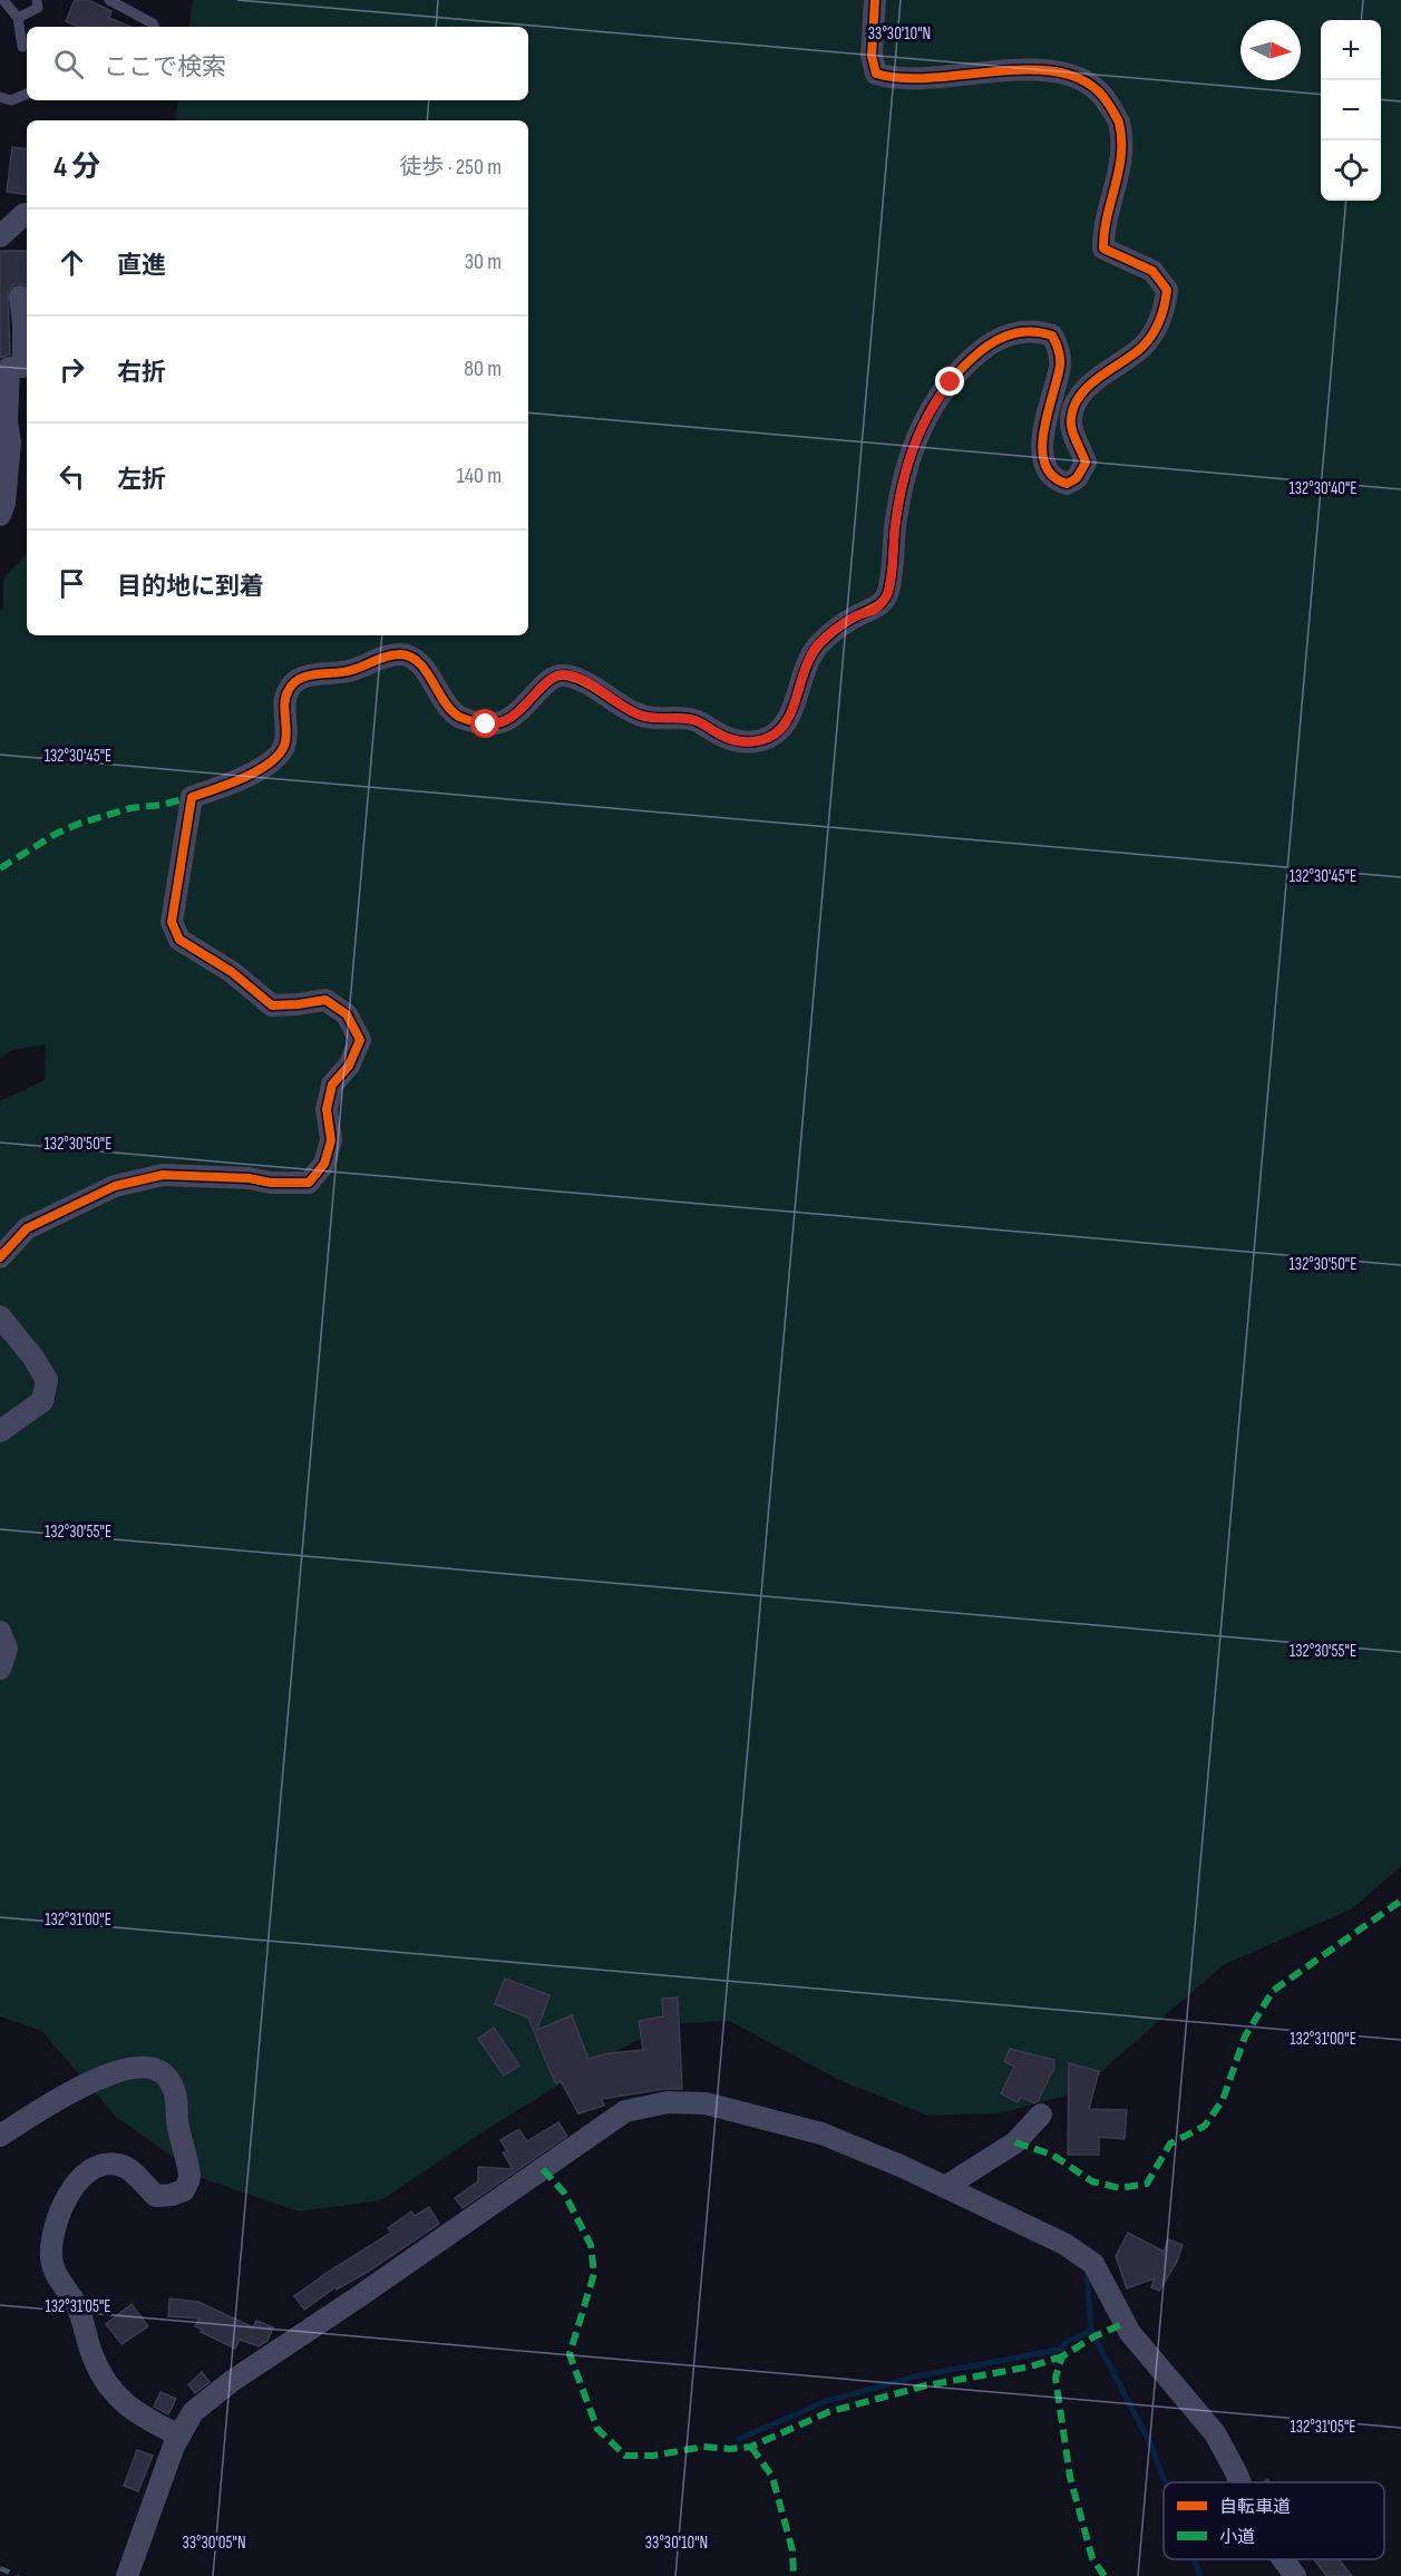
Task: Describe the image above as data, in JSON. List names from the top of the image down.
{
  "legend": ["自転車道", "小道"],
  "north": "right",
  "page": {
    "map_buttons": ["+", "−"],
    "search": "ここで検索",
    "heading": ["4 分", "徒歩 · 250 m"],
    "list": [
      ["直進", "30 m"],
      ["右折", "80 m"],
      ["左折", "140 m"],
      "目的地に到着"
    ]
  },
  "coordinates": [
    "33°30'10\"N",
    "132°30'40\"E",
    "132°30'45\"E",
    "132°30'50\"E",
    "132°30'55\"E",
    "132°31'00\"E",
    "132°31'05\"E",
    "33°30'05\"N"
  ]
}
